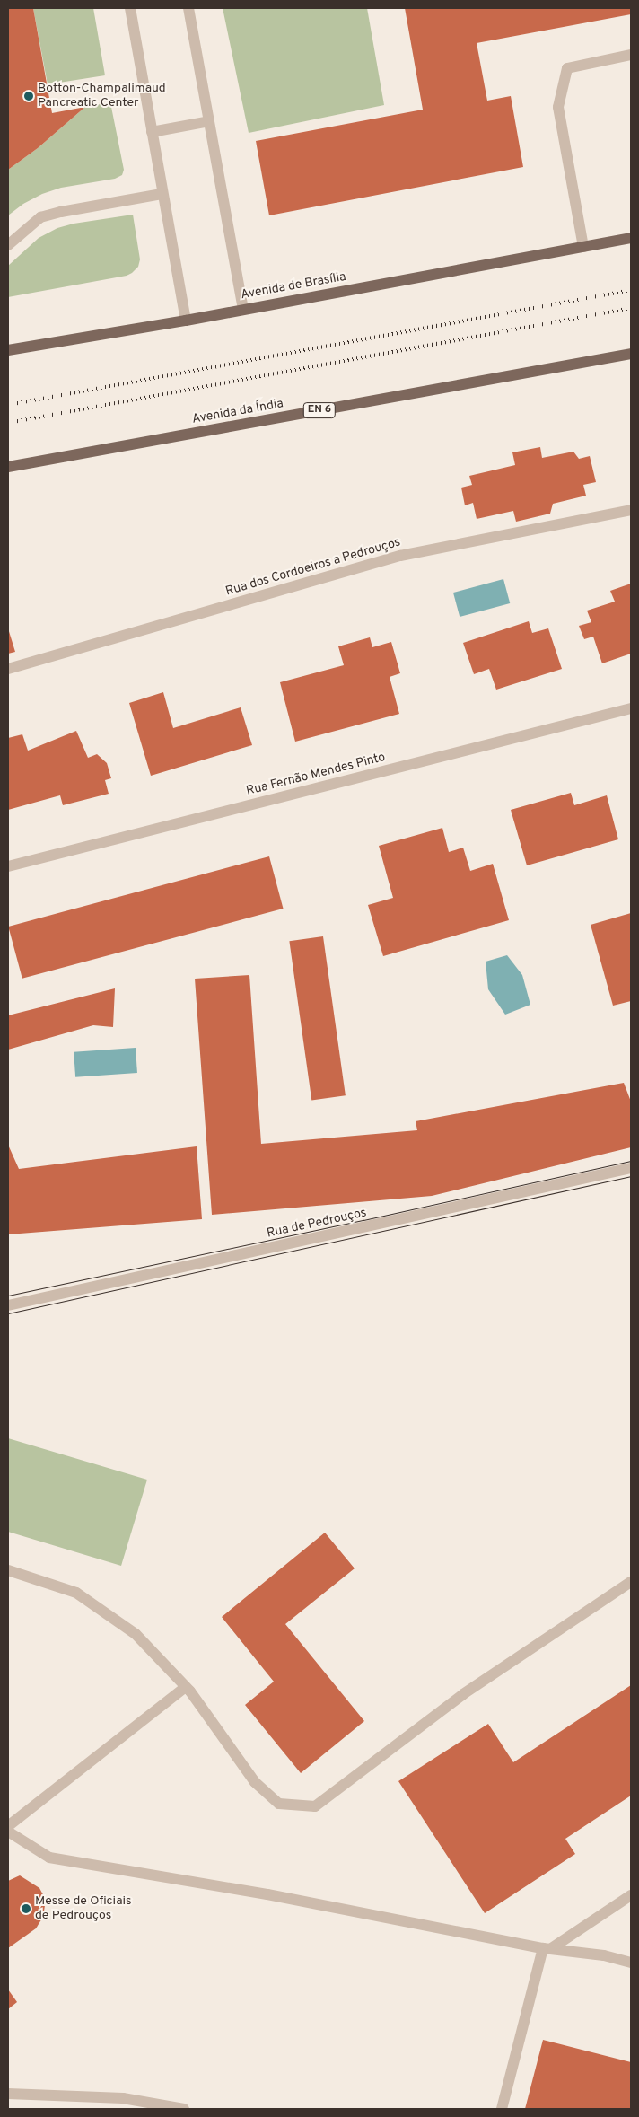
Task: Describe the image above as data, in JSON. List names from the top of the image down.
{
  "streets": {
    "main road": ["Avenida de Brasília", "EN 6", "Avenida da Índia"],
    "street": ["Rua dos Cordoeiros a Pedrouços", "Rua Fernão Mendes Pinto", "Rua de Pedrouços"]
  },
  "places": ["Botton-Champalimaud Pancreatic Center", "Messe de Oficiais de Pedrouços"]
}
